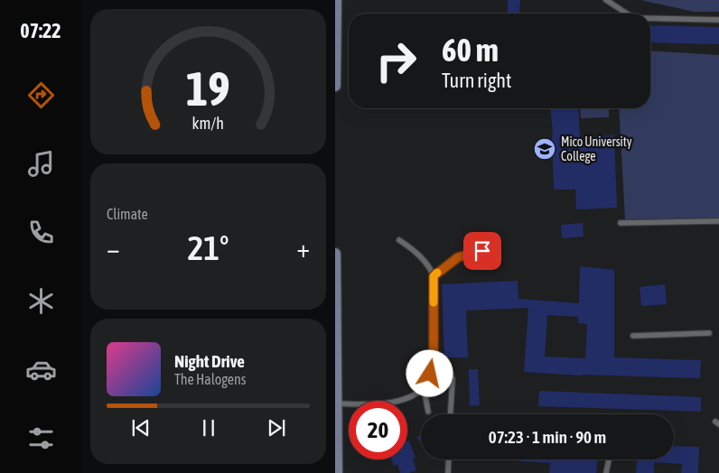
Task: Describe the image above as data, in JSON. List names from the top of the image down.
{
  "places": {
    "school or university": ["Mico University College"]
  },
  "page": {
    "tabs": "07:22",
    "turn": ["60 m", "Turn right"],
    "tile": "Climate",
    "heat": ["−", "21°", "+"],
    "song": ["Night Drive", "The Halogens"],
    "limit": "20",
    "trip": "07:23 · 1 min · 90 m",
    "gauge": ["19", "km/h"]
  }
}
